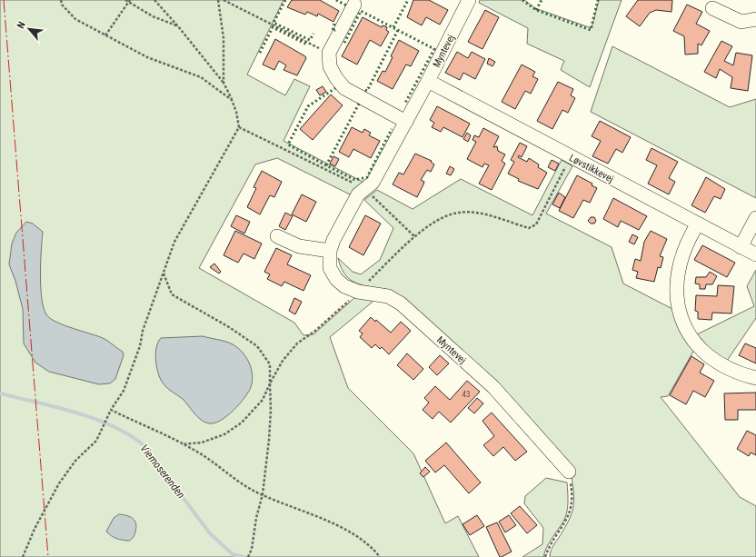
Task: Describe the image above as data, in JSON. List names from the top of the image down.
{
  "streets": {
    "street": ["Myntevej", "Løvstikkevej"]
  },
  "crossings": [
    ["Myntevej", "Løvstikkevej"]
  ],
  "water": ["Viemoserenden"],
  "house_numbers": ["43"],
  "north": "top left"
}
